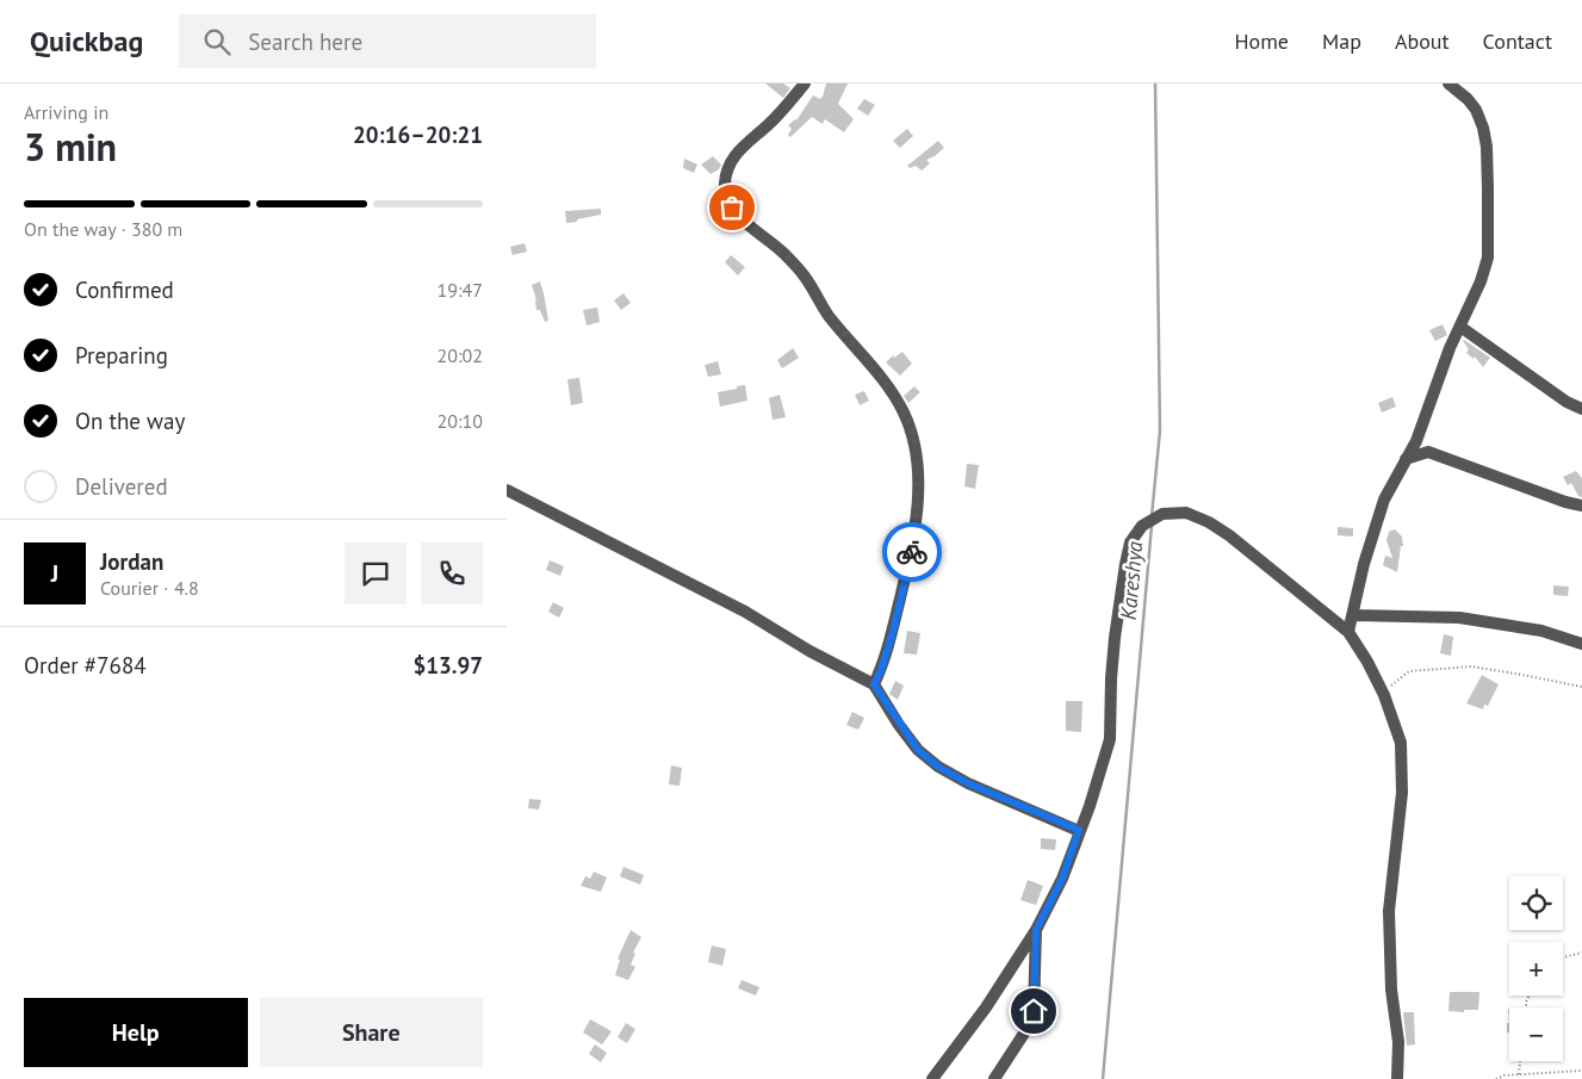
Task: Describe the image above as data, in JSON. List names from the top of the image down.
{
  "water": ["Kareshya"],
  "page": {
    "header": "Quickbag",
    "search": "Search here",
    "nav": [
      "Home",
      "Map",
      "About",
      "Contact"
    ],
    "heading": ["3 min", "Arriving in", "20:16–20:21"],
    "panel": [
      "Jordan",
      "Courier · 4.8",
      "Order #7684",
      "$13.97"
    ],
    "bar": "On the way · 380 m",
    "list": [
      ["Confirmed", "19:47"],
      ["Preparing", "20:02"],
      ["On the way", "20:10"],
      "Delivered"
    ],
    "round": "J",
    "map_buttons": ["+", "−"],
    "buttons": ["Help", "Share"]
  }
}
